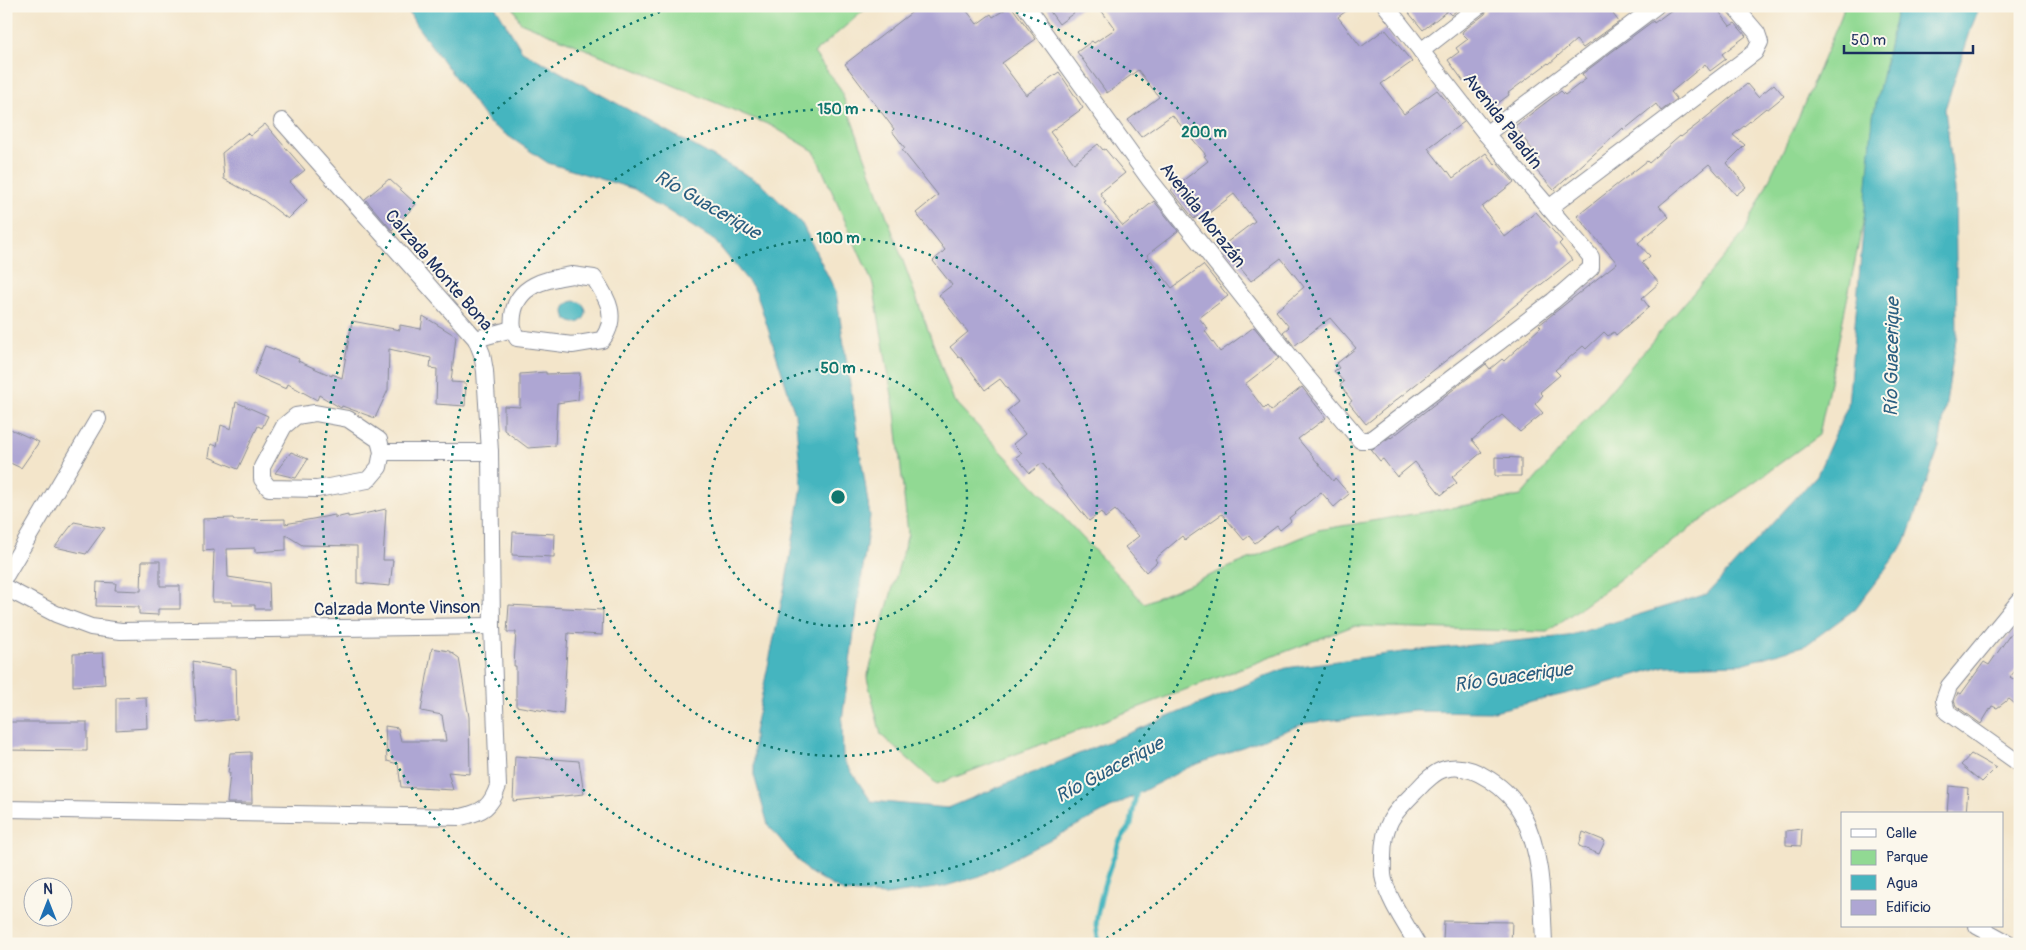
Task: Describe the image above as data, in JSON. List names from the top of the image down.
{
  "streets": {
    "street": [
      "Avenida Paladín",
      "Avenida Morazán",
      "Calzada Monte Bona",
      "Calzada Monte Vinson"
    ]
  },
  "crossings": [
    ["Avenida Paladín", "Avenida Morazán"],
    ["Calzada Monte Bona", "Calzada Monte Vinson"]
  ],
  "water": ["Río Guacerique"],
  "legend": [
    "Calle",
    "Parque",
    "Agua",
    "Edificio"
  ],
  "scale_bar": "50 m",
  "north": "top",
  "rings": [
    "150 m",
    "200 m",
    "100 m",
    "50 m"
  ]
}
